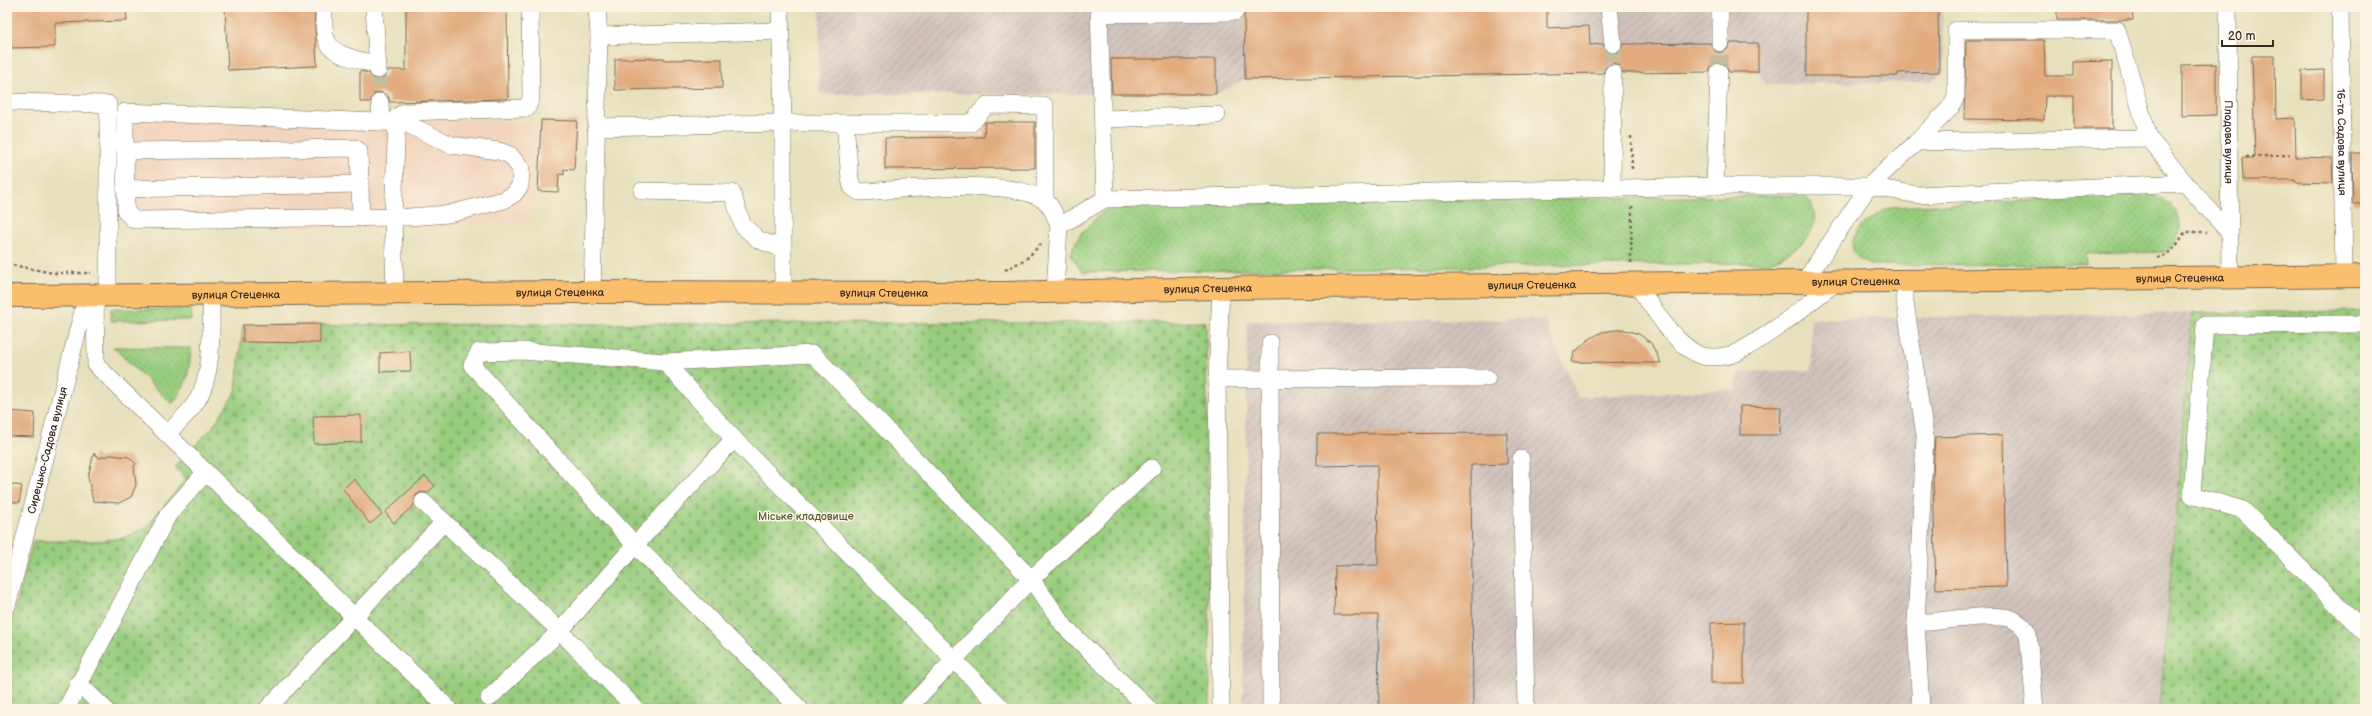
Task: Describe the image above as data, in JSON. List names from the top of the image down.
{
  "streets": {
    "main road": ["вулиця Стеценка"],
    "street": ["Плодова вулиця", "16-та Садова вулиця", "Сирецько-Садова вулиця"]
  },
  "crossings": [
    ["Плодова вулиця", "вулиця Стеценка"],
    ["16-та Садова вулиця", "вулиця Стеценка"],
    ["вулиця Стеценка", "Сирецько-Садова вулиця"]
  ],
  "parks": ["Міське кладовище"],
  "scale_bar": "20 m"
}
